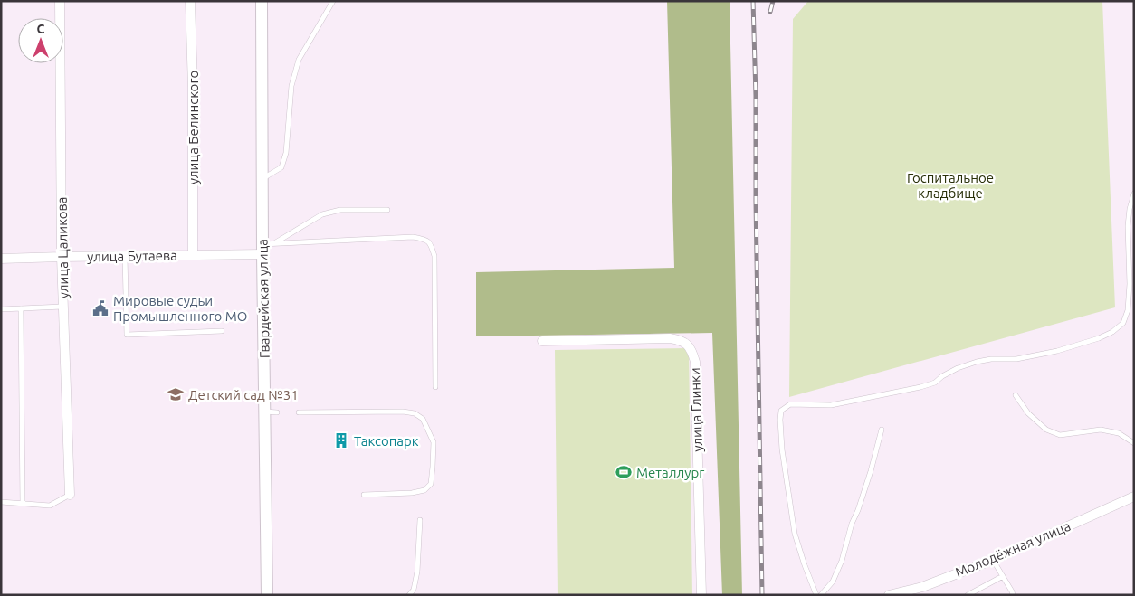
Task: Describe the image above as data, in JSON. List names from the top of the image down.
{
  "streets": {
    "street": [
      "улица Белинского",
      "улица Цаликова",
      "улица Бутаева",
      "Гвардейская улица",
      "улица Глинки",
      "Молодёжная улица"
    ]
  },
  "crossings": [
    ["улица Белинского", "улица Бутаева"],
    ["улица Цаликова", "улица Бутаева"],
    ["улица Бутаева", "Гвардейская улица"]
  ],
  "parks": ["Госпитальное кладбище"],
  "places": {
    "public building": ["Мировые судьи Промышленного МО"],
    "school or university": ["Детский сад №31"],
    "building": ["Таксопарк"],
    "sports": ["Металлург"]
  },
  "north": "top"
}
